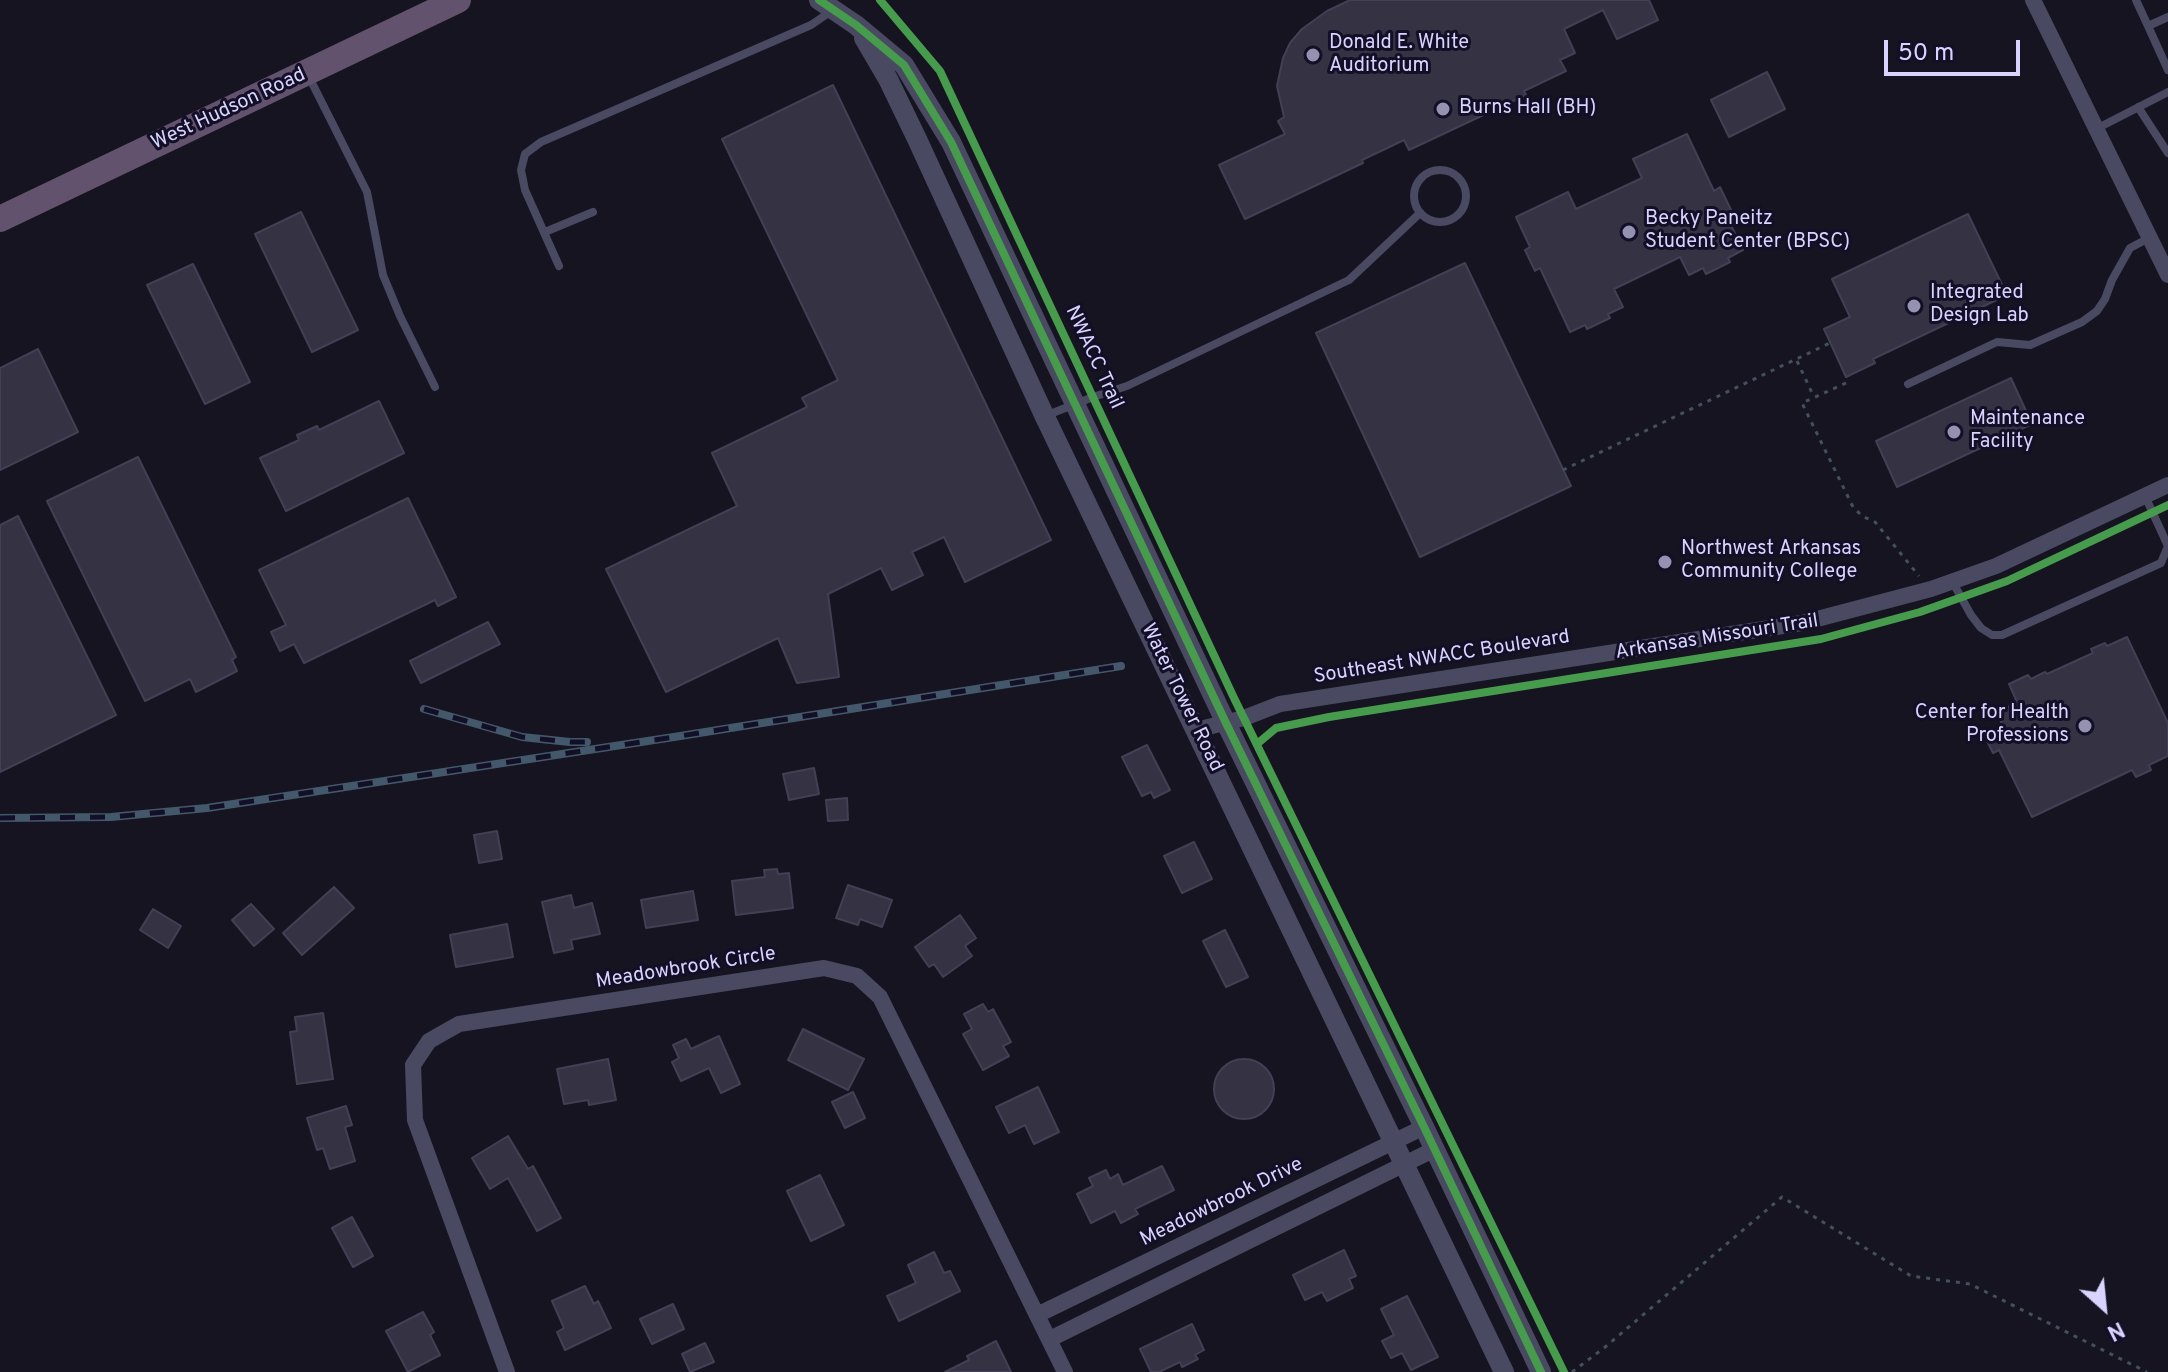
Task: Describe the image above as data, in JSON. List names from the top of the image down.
{
  "streets": {
    "highway": ["West Hudson Road"],
    "street": [
      "Southeast NWACC Boulevard",
      "Water Tower Road",
      "Meadowbrook Circle",
      "Meadowbrook Drive"
    ],
    "cycle path": ["NWACC Trail", "Arkansas Missouri Trail"]
  },
  "crossings": [
    ["Southeast NWACC Boulevard", "Water Tower Road"],
    ["Water Tower Road", "Meadowbrook Drive"],
    ["Meadowbrook Circle", "Meadowbrook Drive"]
  ],
  "places": [
    "Donald E. White Auditorium",
    "Burns Hall (BH)",
    "Becky Paneitz Student Center (BPSC)",
    "Integrated Design Lab",
    "Maintenance Facility",
    "Northwest Arkansas Community College",
    "Center for Health Professions"
  ],
  "scale_bar": "50 m",
  "north": "bottom right"
}
